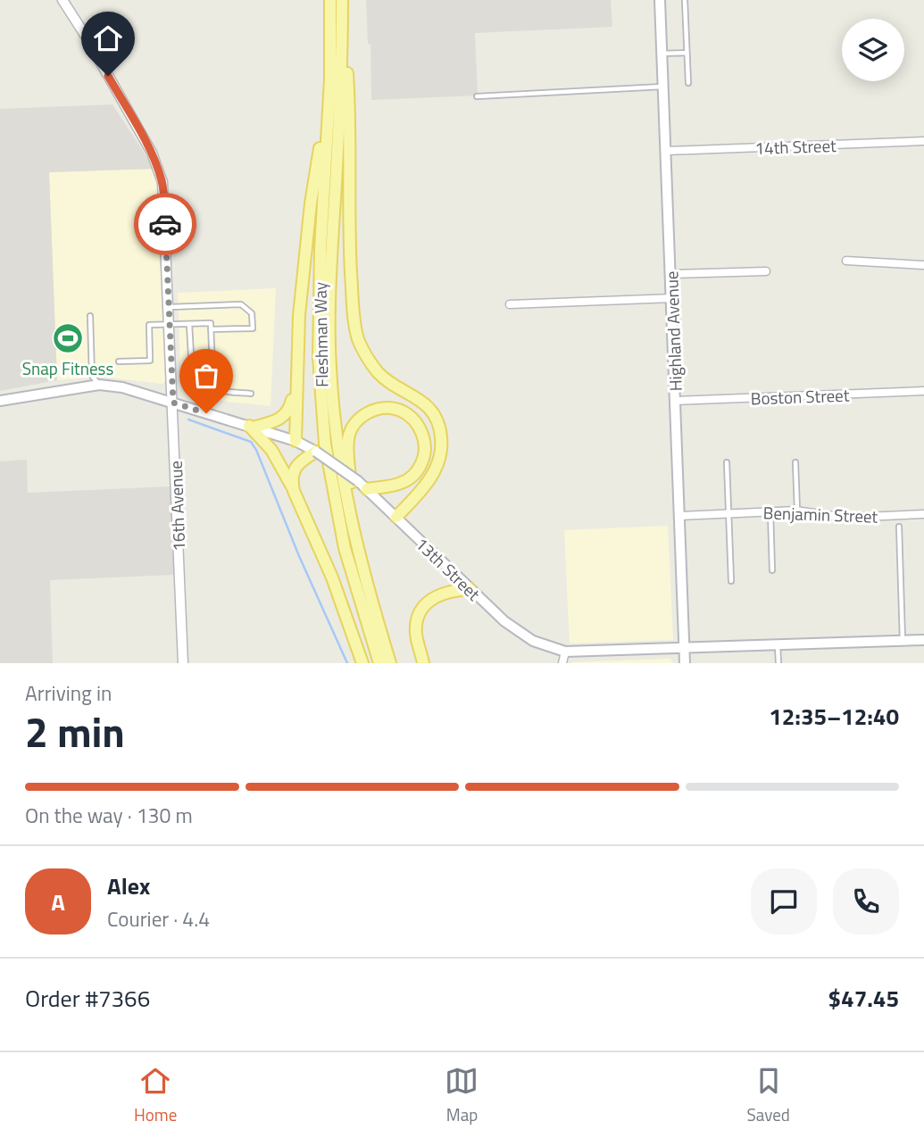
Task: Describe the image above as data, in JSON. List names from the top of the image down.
{
  "streets": {
    "main road": ["Highland Avenue", "Fleshman Way", "13th Street"],
    "street": [
      "14th Street",
      "Boston Street",
      "16th Avenue",
      "Benjamin Street"
    ]
  },
  "crossings": [
    ["14th Street", "Highland Avenue"],
    ["Highland Avenue", "Boston Street"],
    ["Highland Avenue", "Benjamin Street"],
    ["Highland Avenue", "13th Street"],
    ["16th Avenue", "13th Street"]
  ],
  "places": {
    "sports": ["Snap Fitness"]
  },
  "page": {
    "heading": ["2 min", "Arriving in", "12:35–12:40"],
    "panel": [
      "Alex",
      "Courier · 4.4",
      "Order #7366",
      "$47.45"
    ],
    "bar": "On the way · 130 m",
    "round": "A",
    "tabs": ["Home", "Map", "Saved"]
  }
}
